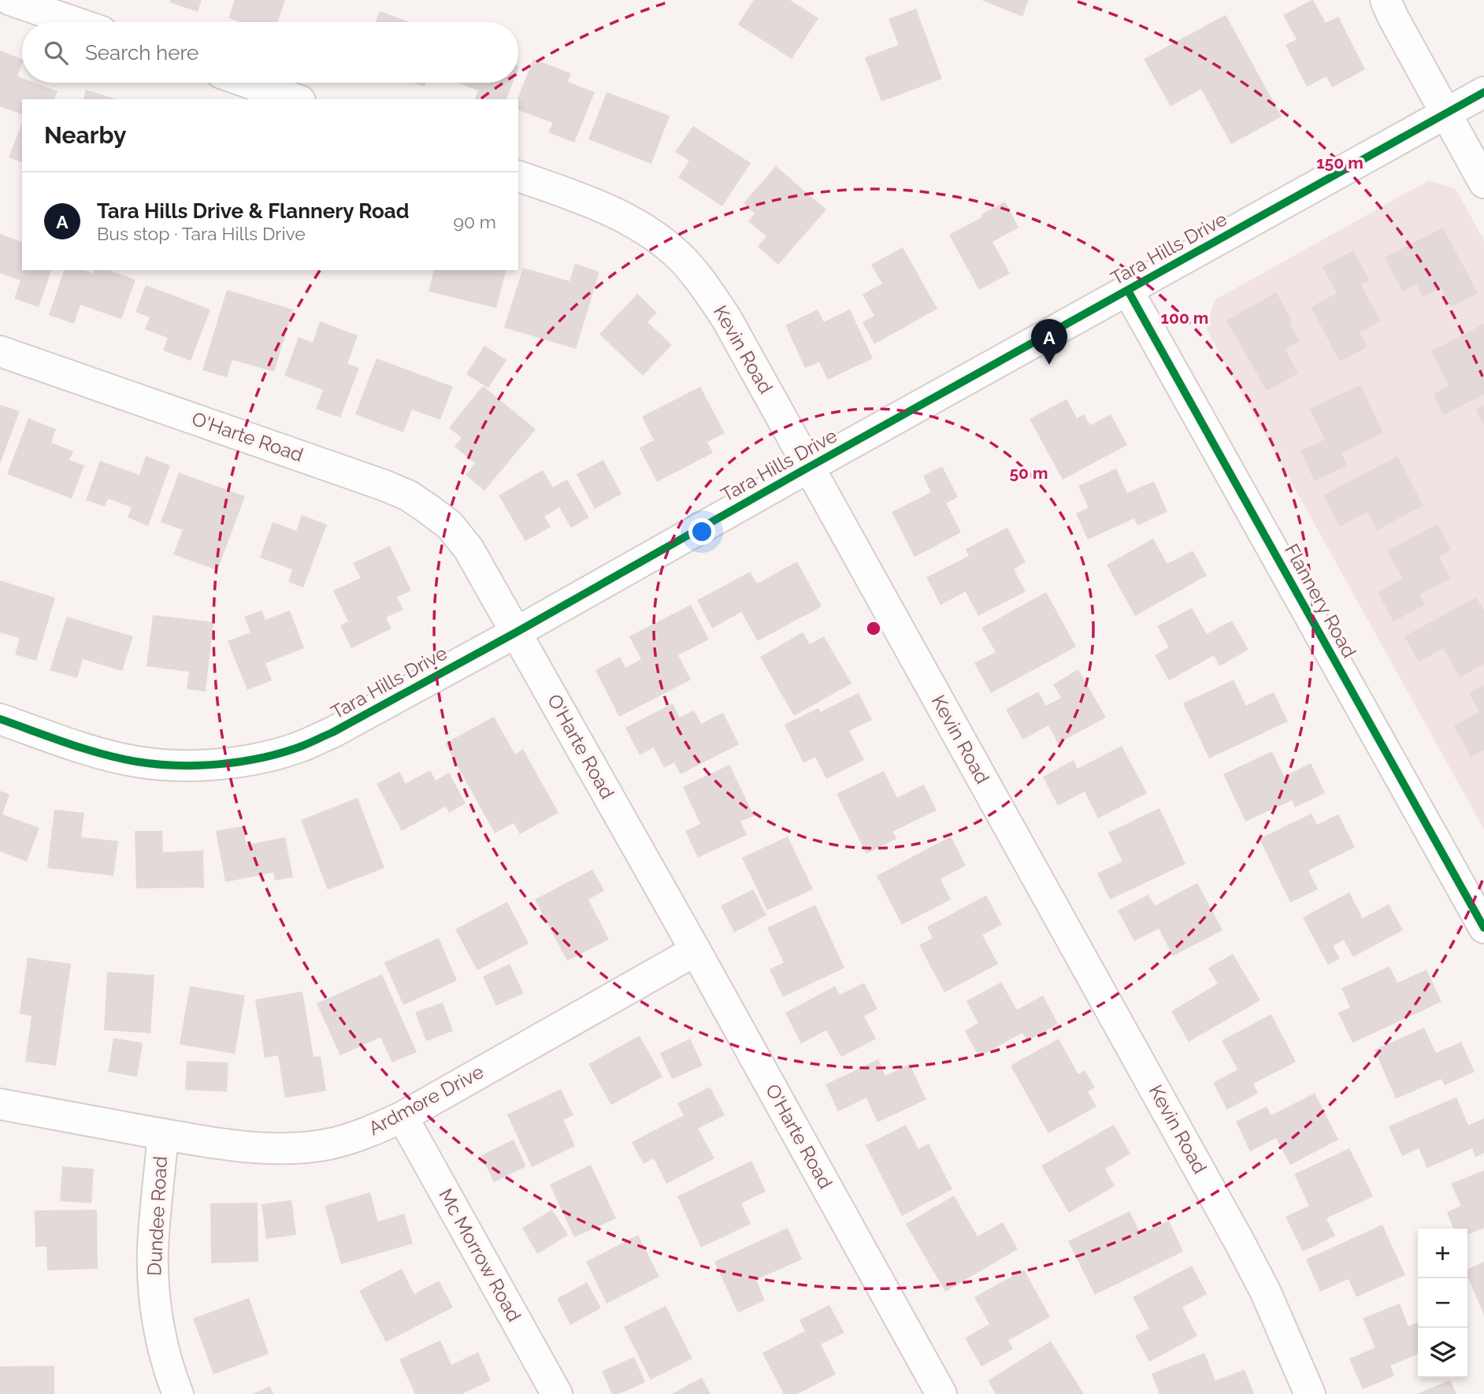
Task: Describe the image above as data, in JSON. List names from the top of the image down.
{
  "streets": {
    "street": [
      "Tara Hills Drive",
      "Kevin Road",
      "O'Harte Road",
      "Flannery Road",
      "Ardmore Drive",
      "Dundee Road",
      "Mc Morrow Road"
    ]
  },
  "crossings": [
    ["Tara Hills Drive", "Kevin Road"],
    ["Tara Hills Drive", "O'Harte Road"],
    ["Tara Hills Drive", "Flannery Road"],
    ["O'Harte Road", "Ardmore Drive"],
    ["Ardmore Drive", "Dundee Road"],
    ["Ardmore Drive", "Mc Morrow Road"]
  ],
  "page": {
    "search": "Search here",
    "heading": "Nearby",
    "list": [
      {
        "mark": "A",
        "name": "Tara Hills Drive & Flannery Road",
        "note": "Bus stop · Tara Hills Drive",
        "value": "90 m"
      }
    ],
    "pins": "A",
    "map_buttons": ["+", "−"]
  },
  "rings": ["150 m", "100 m", "50 m"]
}
